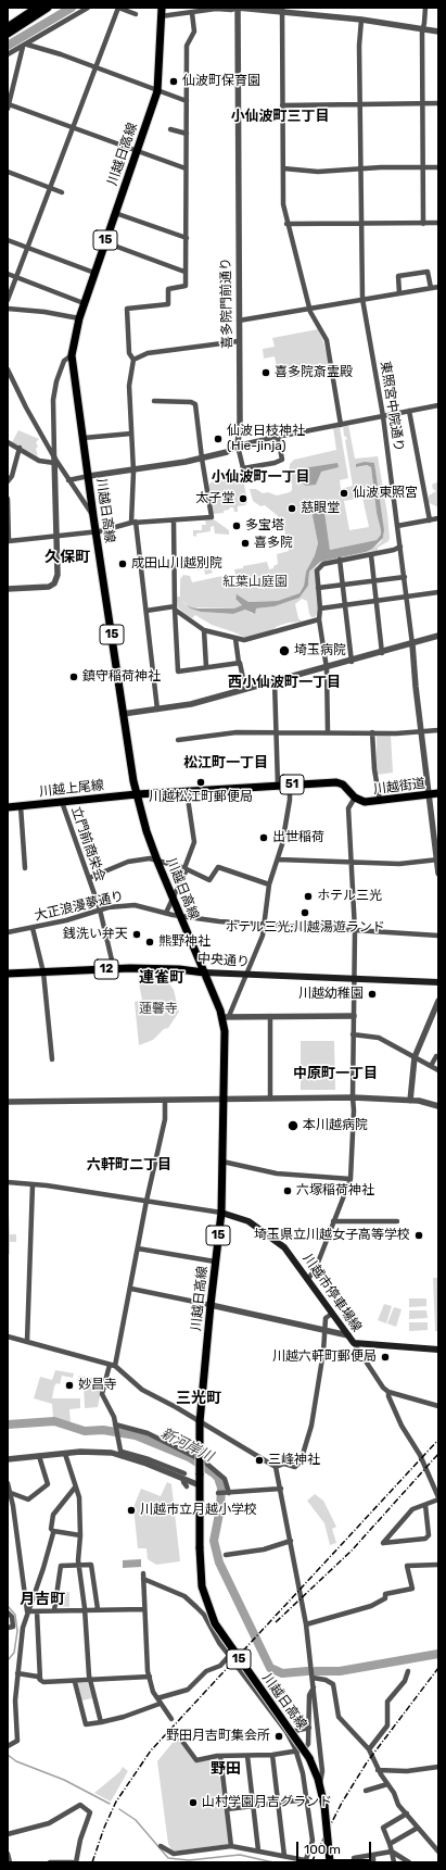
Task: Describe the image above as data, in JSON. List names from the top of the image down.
{
  "streets": {
    "main road": [
      "川越日高線",
      "15",
      "51",
      "川越街道",
      "川越上尾線",
      "中央通り",
      "12",
      "川越市停車場線"
    ],
    "street": [
      "喜多院門前通り",
      "東照宮中院通り",
      "立門前商栄会",
      "大正浪漫夢通り"
    ]
  },
  "crossings": [
    ["川越日高線", "川越街道"],
    ["川越日高線", "川越上尾線"],
    ["川越日高線", "大正浪漫夢通り"],
    ["川越日高線", "中央通り"],
    ["川越日高線", "川越市停車場線"],
    ["東照宮中院通り", "川越街道"],
    ["川越街道", "川越上尾線"],
    ["川越上尾線", "立門前商栄会"],
    ["立門前商栄会", "大正浪漫夢通り"],
    ["立門前商栄会", "中央通り"]
  ],
  "districts": [
    "小仙波町三丁目",
    "小仙波町一丁目",
    "久保町",
    "西小仙波町一丁目",
    "松江町一丁目",
    "連雀町",
    "中原町一丁目",
    "六軒町二丁目",
    "三光町",
    "月吉町",
    "野田"
  ],
  "water": ["新河岸川"],
  "parks": ["紅葉山庭園", "蓮馨寺"],
  "places": [
    "仙波町保育園",
    "喜多院斎霊殿",
    "仙波日枝神社 (Hie-jinja)",
    "仙波東照宮",
    "太子堂",
    "慈眼堂",
    "多宝塔",
    "喜多院",
    "成田山川越別院",
    "埼玉病院",
    "鎮守稲荷神社",
    "川越松江町郵便局",
    "出世稲荷",
    "ホテル三光",
    "ホテル三光;川越湯遊ランド",
    "銭洗い弁天",
    "熊野神社",
    "川越幼稚園",
    "本川越病院",
    "六塚稲荷神社",
    "埼玉県立川越女子高等学校",
    "川越六軒町郵便局",
    "妙昌寺",
    "三峰神社",
    "川越市立月越小学校",
    "野田月吉町集会所",
    "山村学園月吉グランド"
  ],
  "scale_bar": "100 m"
}
